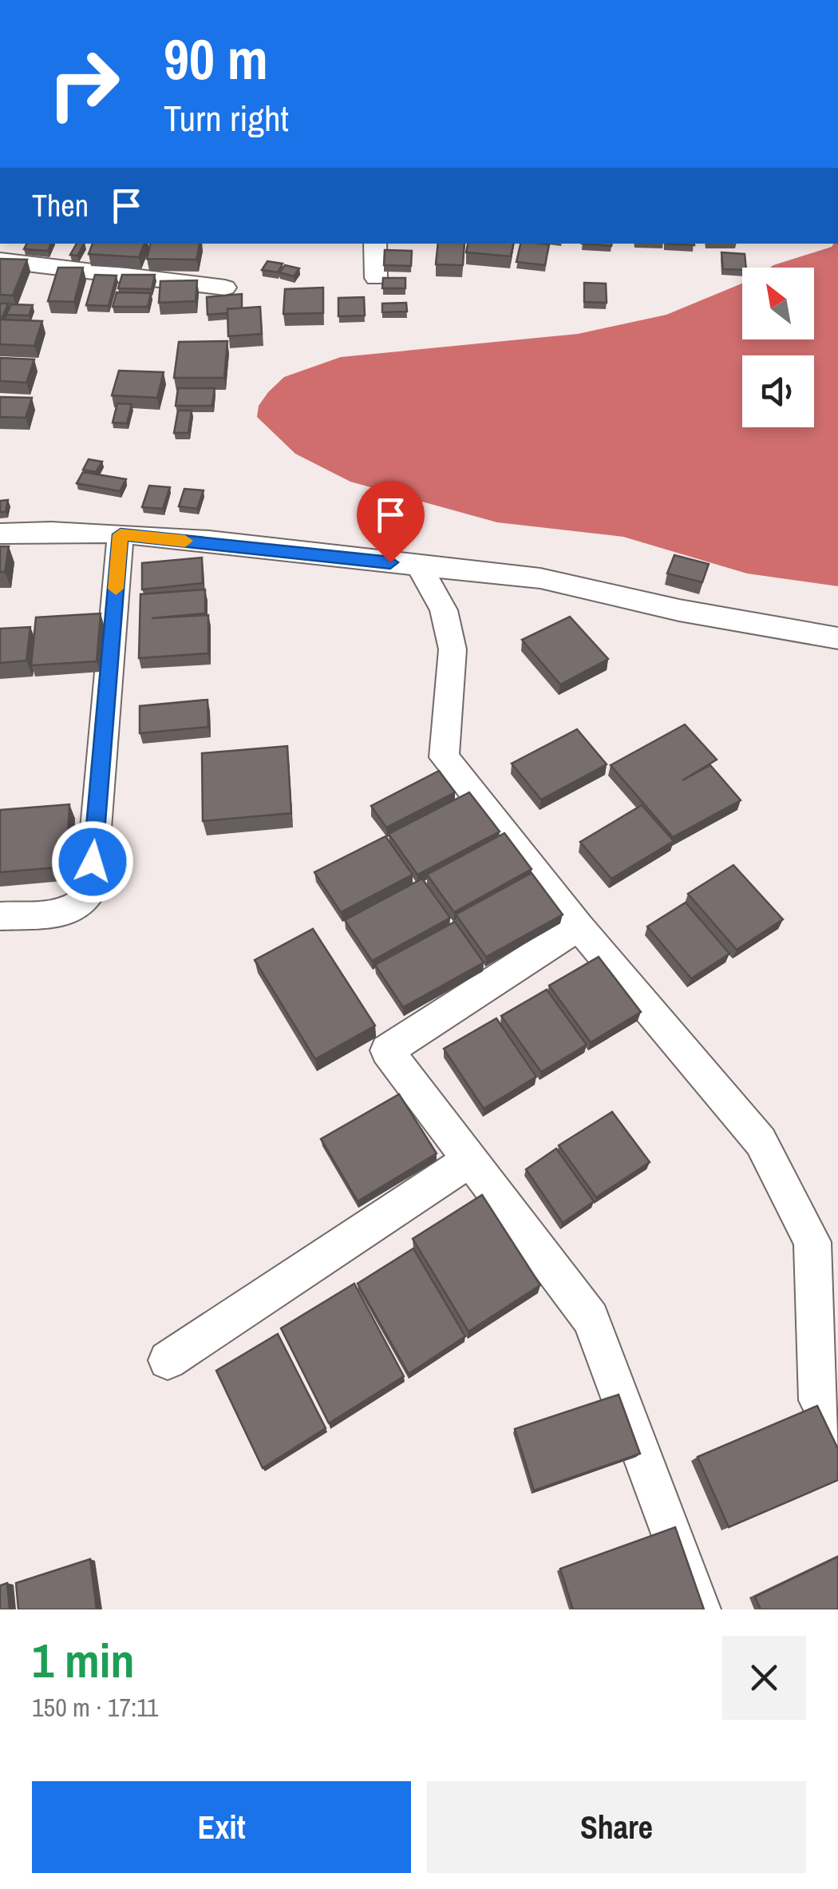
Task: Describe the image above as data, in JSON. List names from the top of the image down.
{
  "north": "top left",
  "page": {
    "turn": ["90 m", "Turn right"],
    "then": "Then",
    "heading": ["1 min", "150 m · 17:11"],
    "buttons": ["Exit", "Share"]
  }
}
